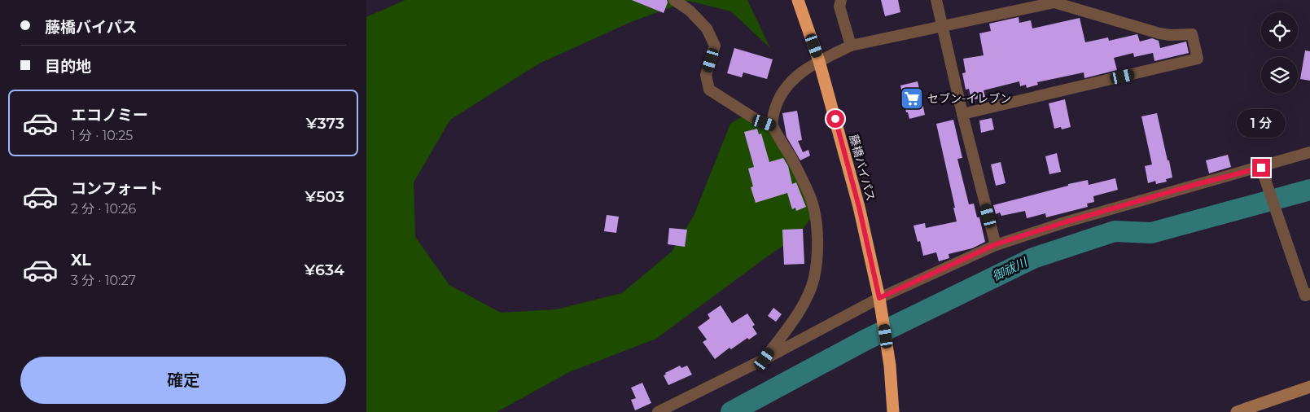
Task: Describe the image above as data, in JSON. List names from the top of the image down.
{
  "streets": {
    "highway": ["藤橋バイパス"]
  },
  "water": ["御祓川"],
  "places": {
    "supermarket": ["セブン-イレブン"]
  },
  "page": {
    "banner": ["藤橋バイパス", "目的地"],
    "list": [
      {
        "name": "エコノミー",
        "note": "1 分 · 10:25",
        "value": "¥373"
      },
      {
        "name": "コンフォート",
        "note": "2 分 · 10:26",
        "value": "¥503"
      },
      {
        "name": "XL",
        "note": "3 分 · 10:27",
        "value": "¥634"
      }
    ],
    "bubble": "1 分",
    "buttons": "確定"
  }
}
